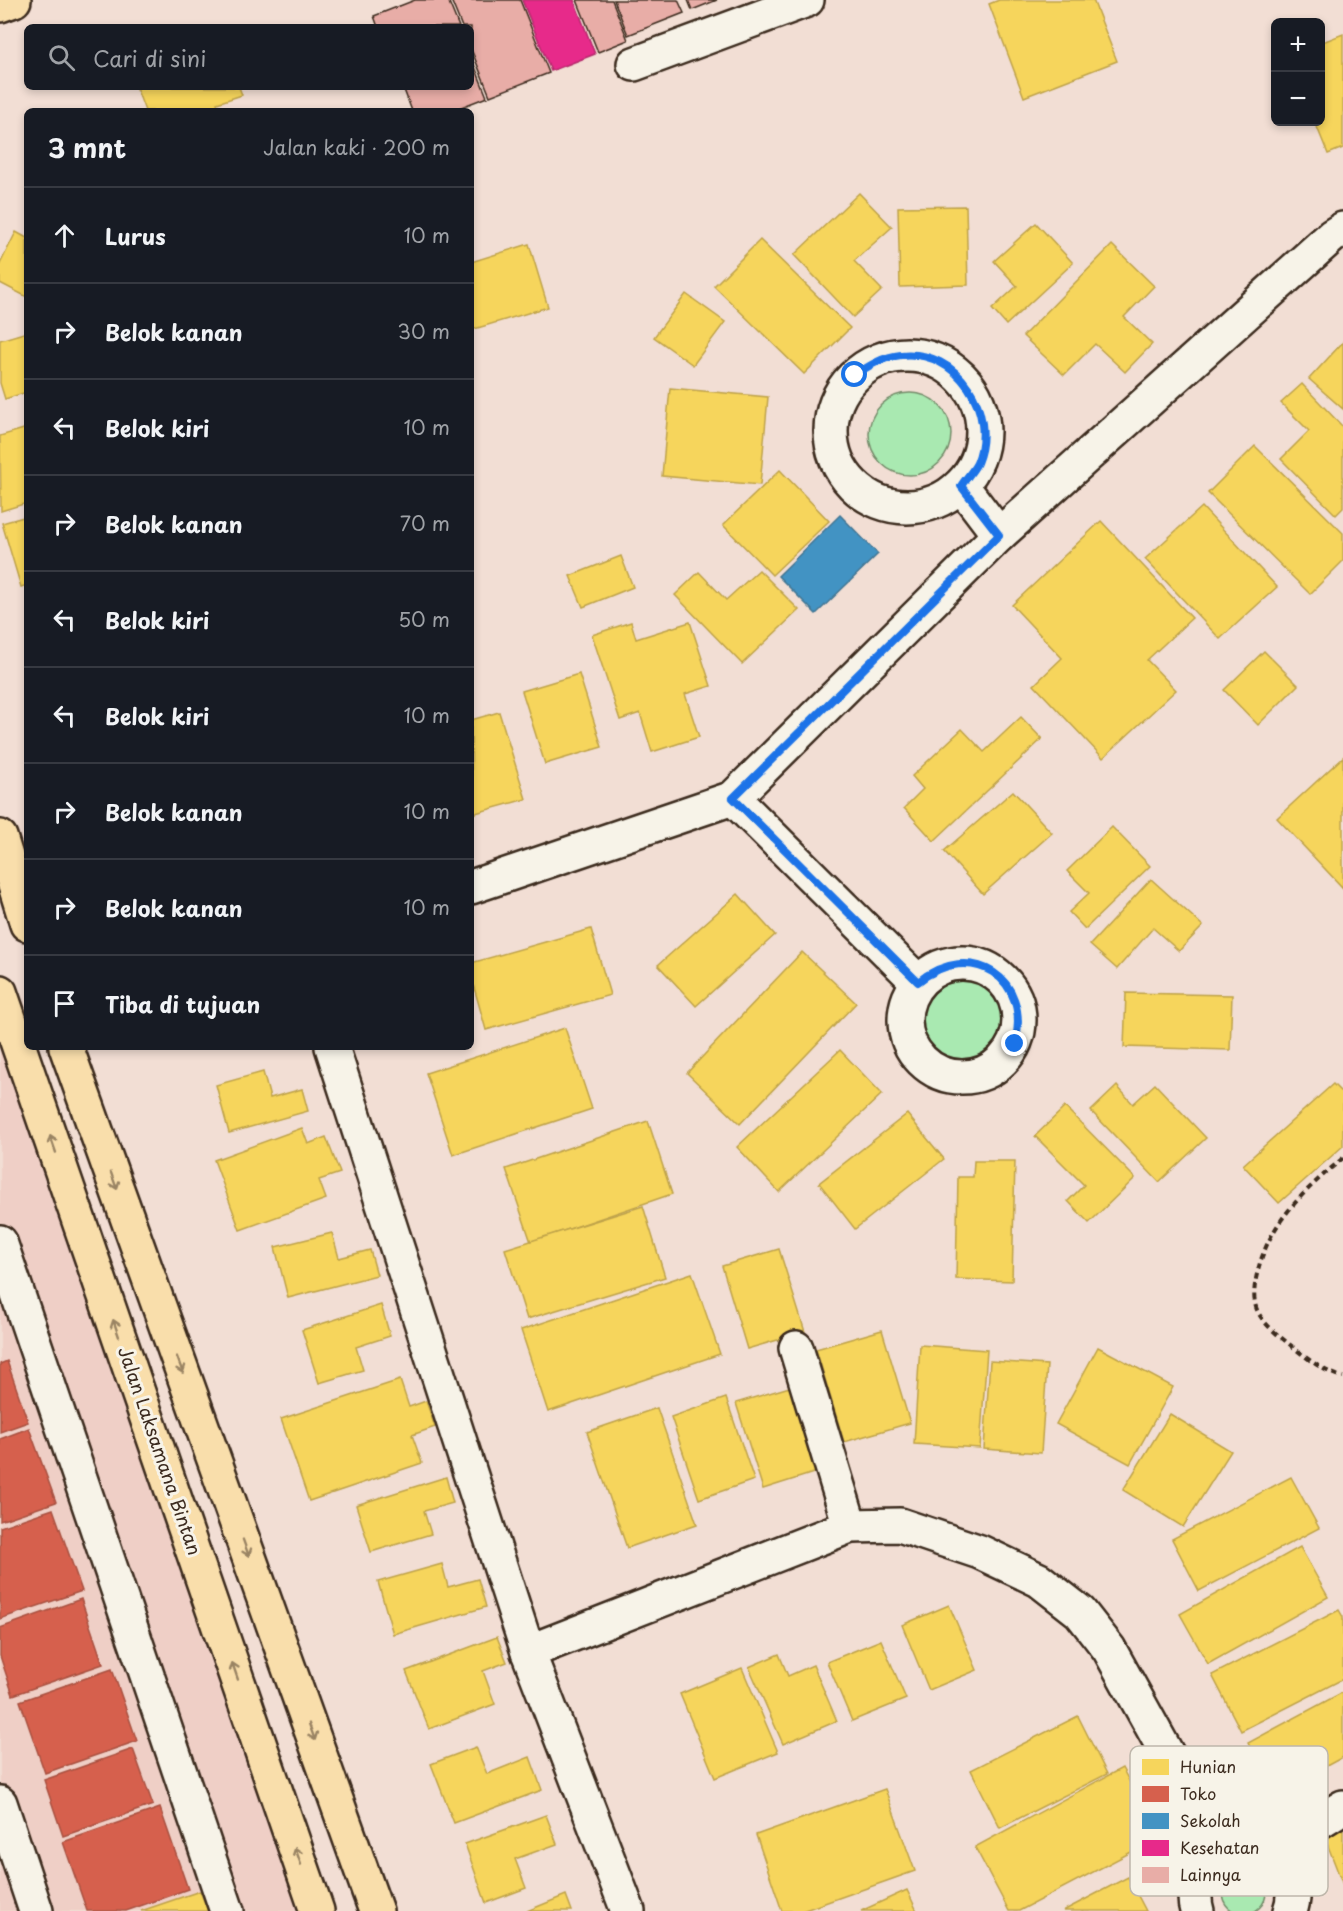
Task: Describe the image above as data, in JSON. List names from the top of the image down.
{
  "streets": {
    "main road": ["Jalan Laksamana Bintan"]
  },
  "legend": [
    "Hunian",
    "Toko",
    "Sekolah",
    "Kesehatan",
    "Lainnya"
  ],
  "page": {
    "map_buttons": ["+", "−"],
    "search": "Cari di sini",
    "heading": ["3 mnt", "Jalan kaki · 200 m"],
    "list": [
      ["Lurus", "10 m"],
      ["Belok kanan", "30 m"],
      ["Belok kiri", "10 m"],
      ["Belok kanan", "70 m"],
      ["Belok kiri", "50 m"],
      ["Belok kiri", "10 m"],
      ["Belok kanan", "10 m"],
      ["Belok kanan", "10 m"],
      "Tiba di tujuan"
    ]
  }
}
